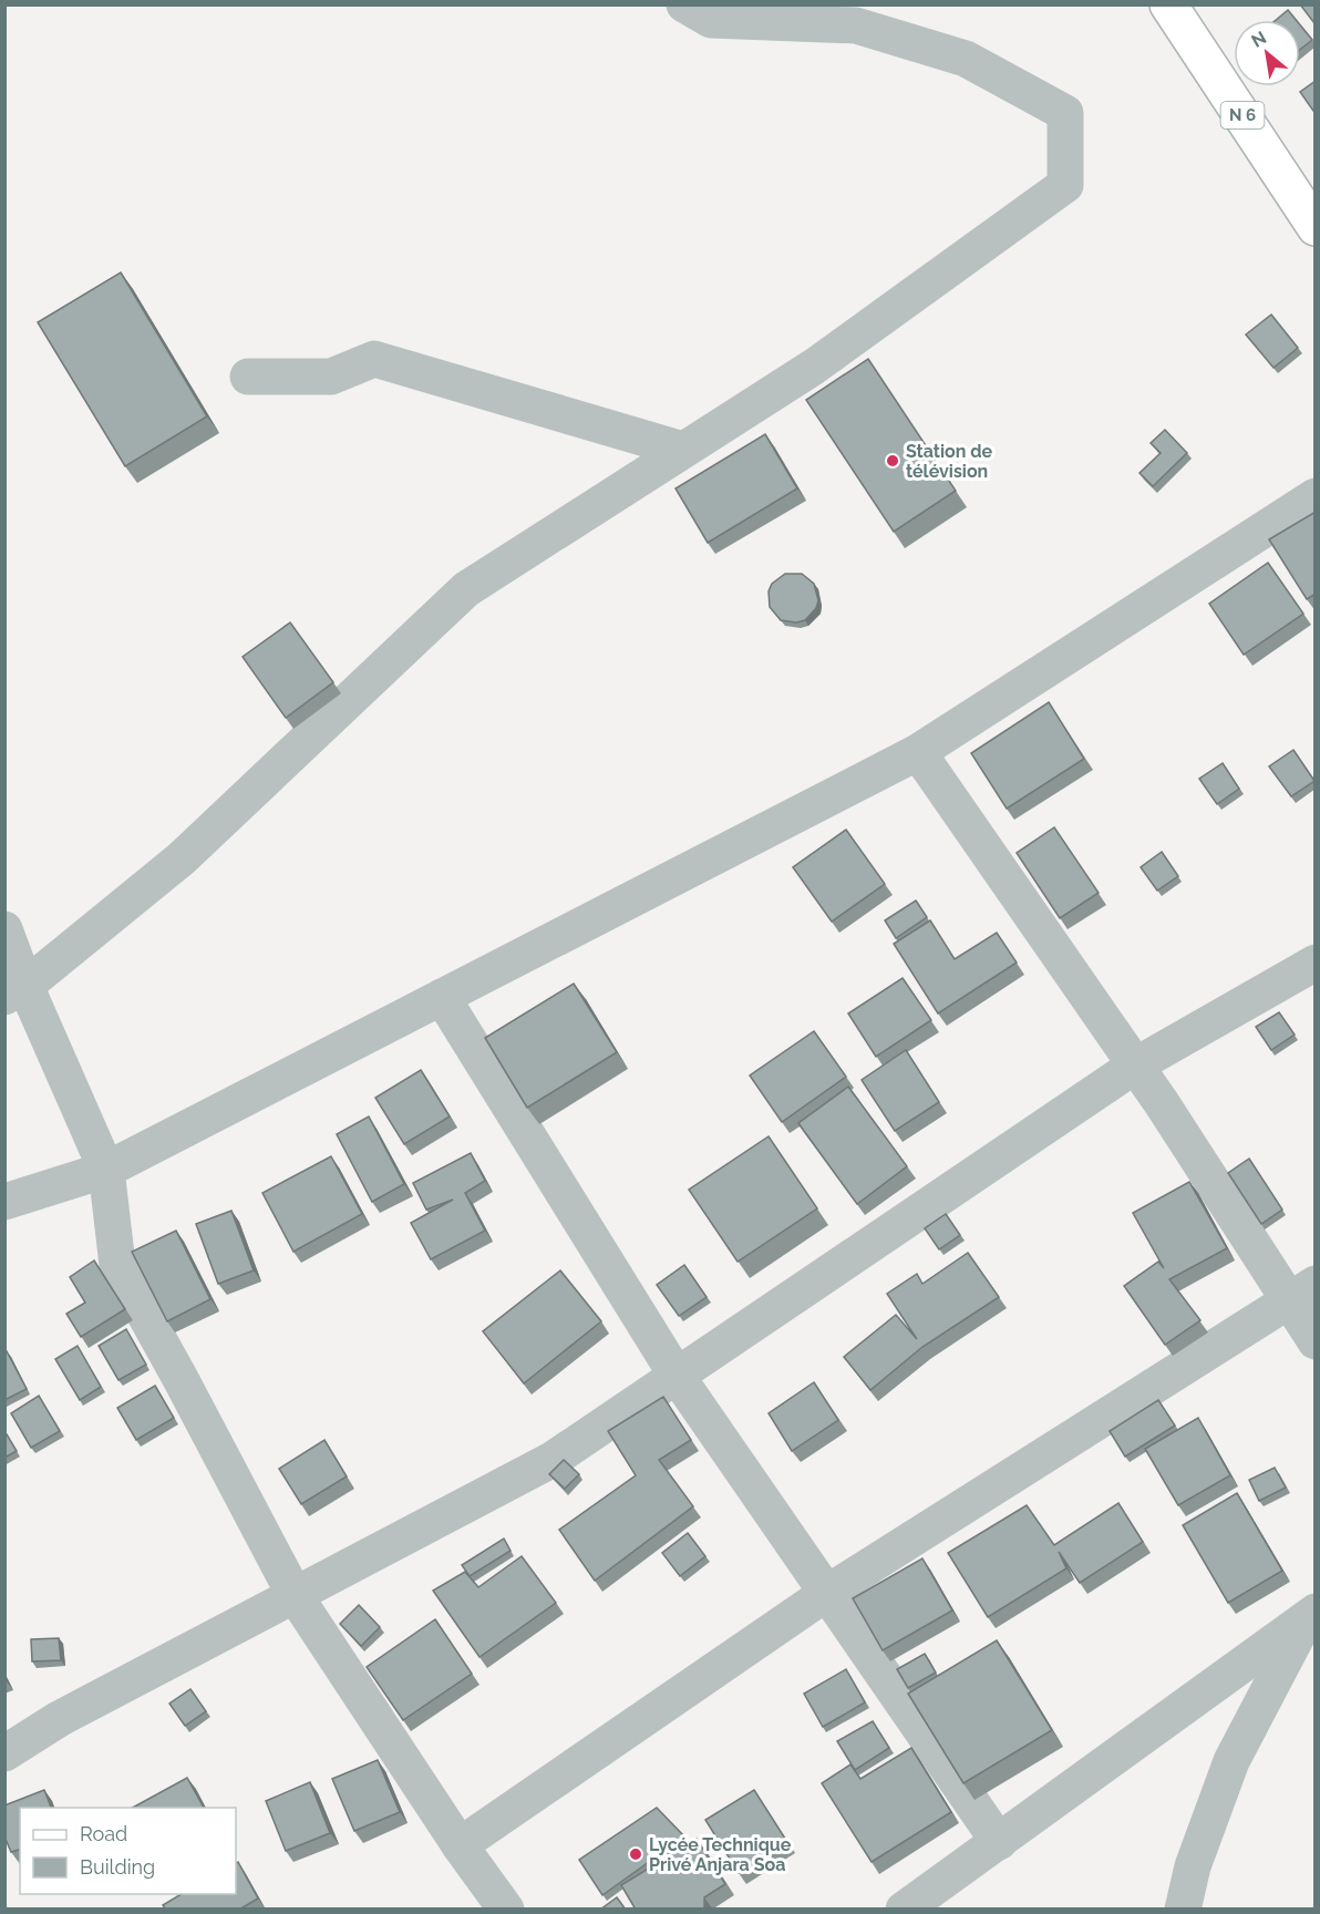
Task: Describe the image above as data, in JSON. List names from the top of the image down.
{
  "streets": {
    "main road": ["N 6"]
  },
  "places": ["Station de télévision", "Lycée Technique Privé Anjara Soa"],
  "legend": ["Road", "Building"],
  "north": "top left"
}
